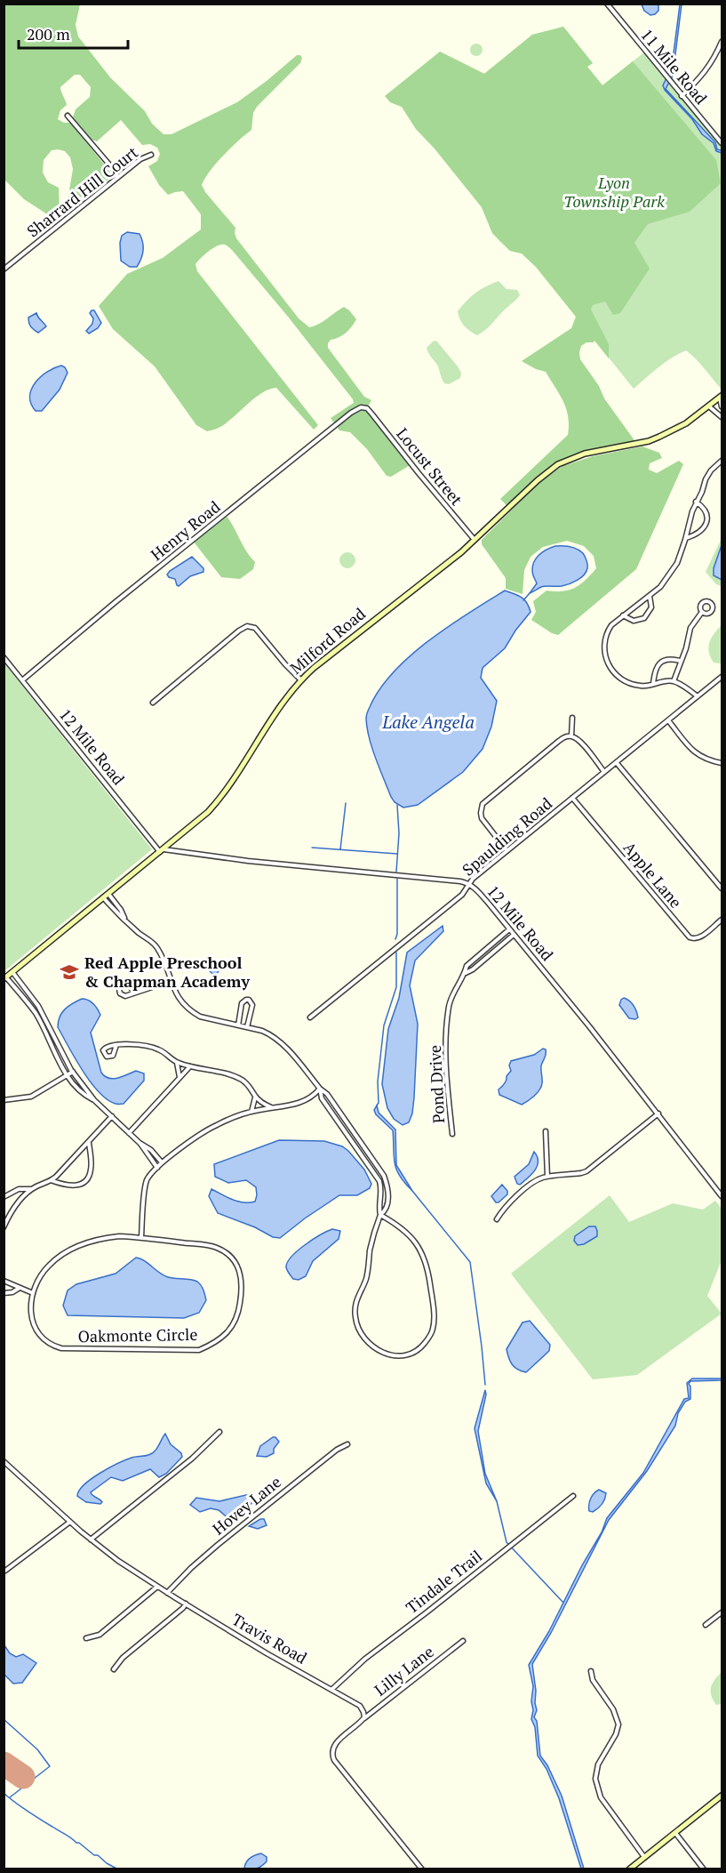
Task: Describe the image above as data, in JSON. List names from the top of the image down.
{
  "streets": {
    "street": [
      "11 Mile Road",
      "Sharrard Hill Court",
      "Locust Street",
      "Henry Road",
      "Milford Road",
      "12 Mile Road",
      "Spaulding Road",
      "Apple Lane",
      "Pond Drive",
      "Oakmonte Circle",
      "Hovey Lane",
      "Tindale Trail",
      "Travis Road",
      "Lilly Lane"
    ]
  },
  "crossings": [
    ["Locust Street", "Henry Road"],
    ["Locust Street", "Milford Road"],
    ["Henry Road", "12 Mile Road"],
    ["Milford Road", "12 Mile Road"],
    ["12 Mile Road", "Spaulding Road"],
    ["12 Mile Road", "Pond Drive"],
    ["Spaulding Road", "Apple Lane"],
    ["Hovey Lane", "Travis Road"],
    ["Tindale Trail", "Travis Road"],
    ["Travis Road", "Lilly Lane"]
  ],
  "water": ["Lake Angela"],
  "parks": ["Lyon Township Park"],
  "places": {
    "school or university": ["Red Apple Preschool & Chapman Academy"]
  },
  "scale_bar": "200 m"
}
